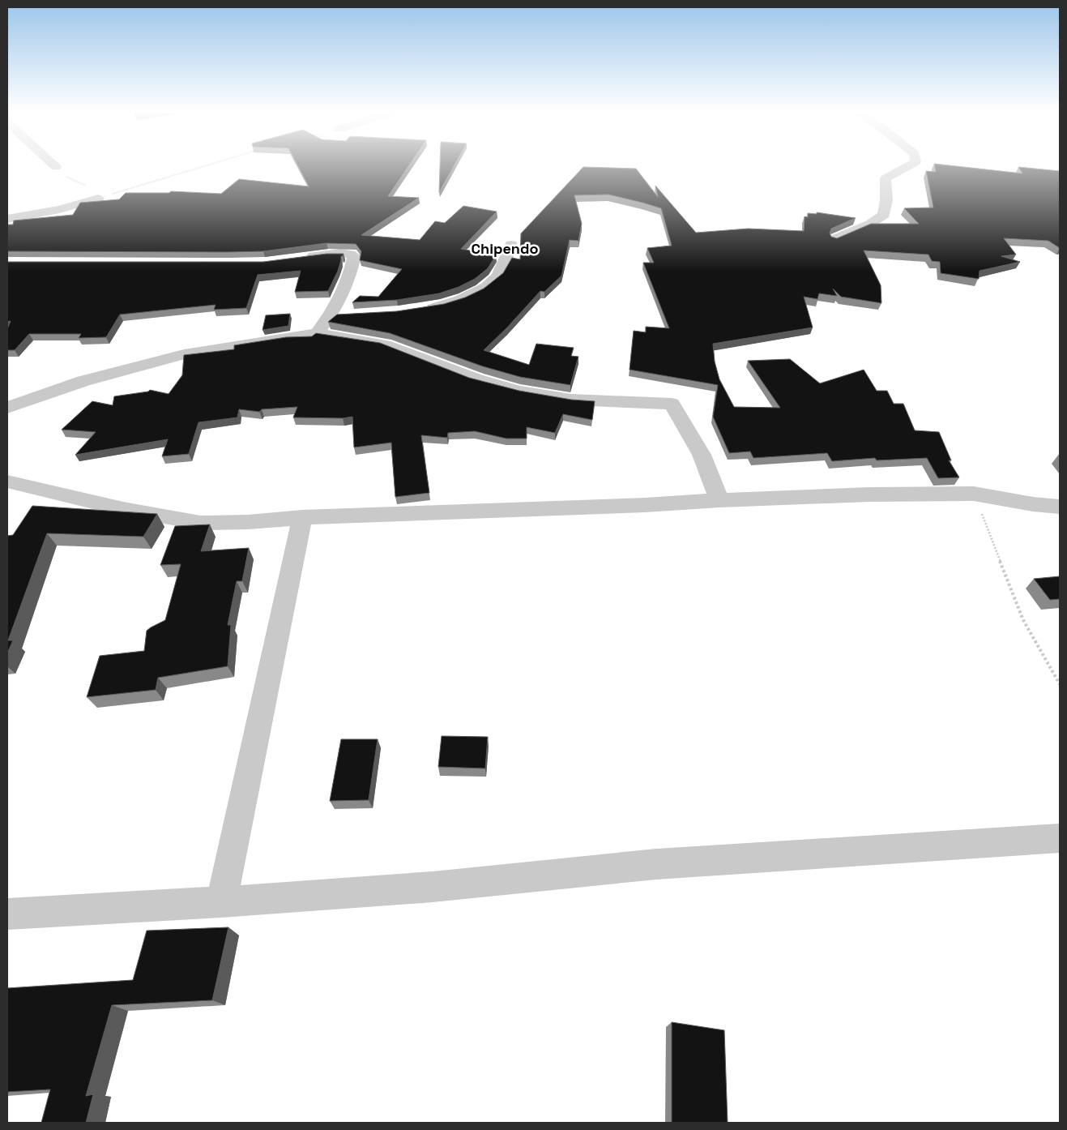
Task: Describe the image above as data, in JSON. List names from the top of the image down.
{
  "districts": ["Chipendo"]
}
